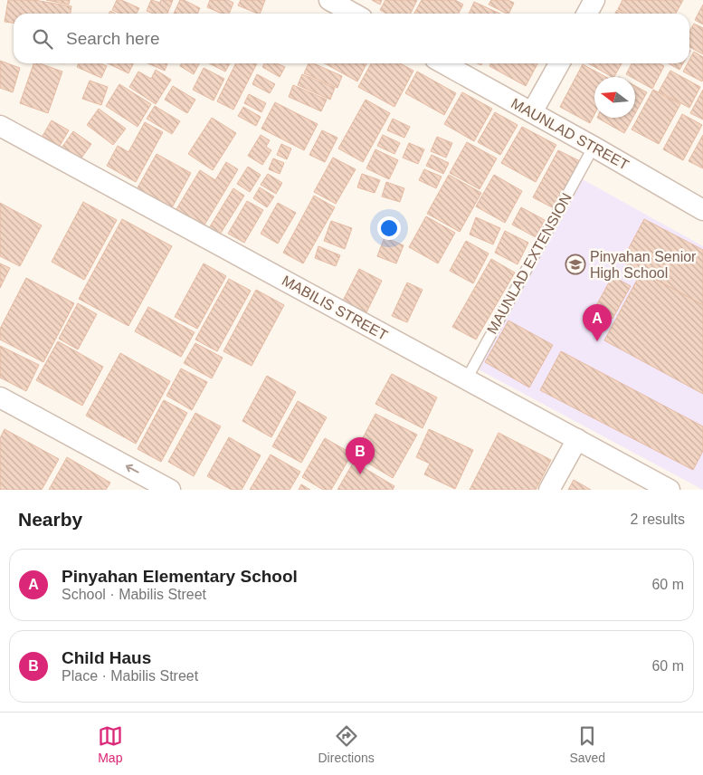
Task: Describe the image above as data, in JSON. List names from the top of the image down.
{
  "streets": {
    "street": ["MAUNLAD STREET", "MABILIS STREET"],
    "lane": ["MAUNLAD EXTENSION"]
  },
  "crossings": [
    ["MAUNLAD STREET", "MAUNLAD EXTENSION"],
    ["MAUNLAD EXTENSION", "MABILIS STREET"]
  ],
  "places": {
    "school or university": ["Pinyahan Senior High School"]
  },
  "north": "left",
  "page": {
    "search": "Search here",
    "pins": ["A", "B"],
    "heading": ["Nearby", "2 results"],
    "list": [
      {
        "mark": "A",
        "name": "Pinyahan Elementary School",
        "note": "School · Mabilis Street",
        "value": "60 m"
      },
      {
        "mark": "B",
        "name": "Child Haus",
        "note": "Place · Mabilis Street",
        "value": "60 m"
      }
    ],
    "nav": ["Map", "Directions", "Saved"]
  }
}
